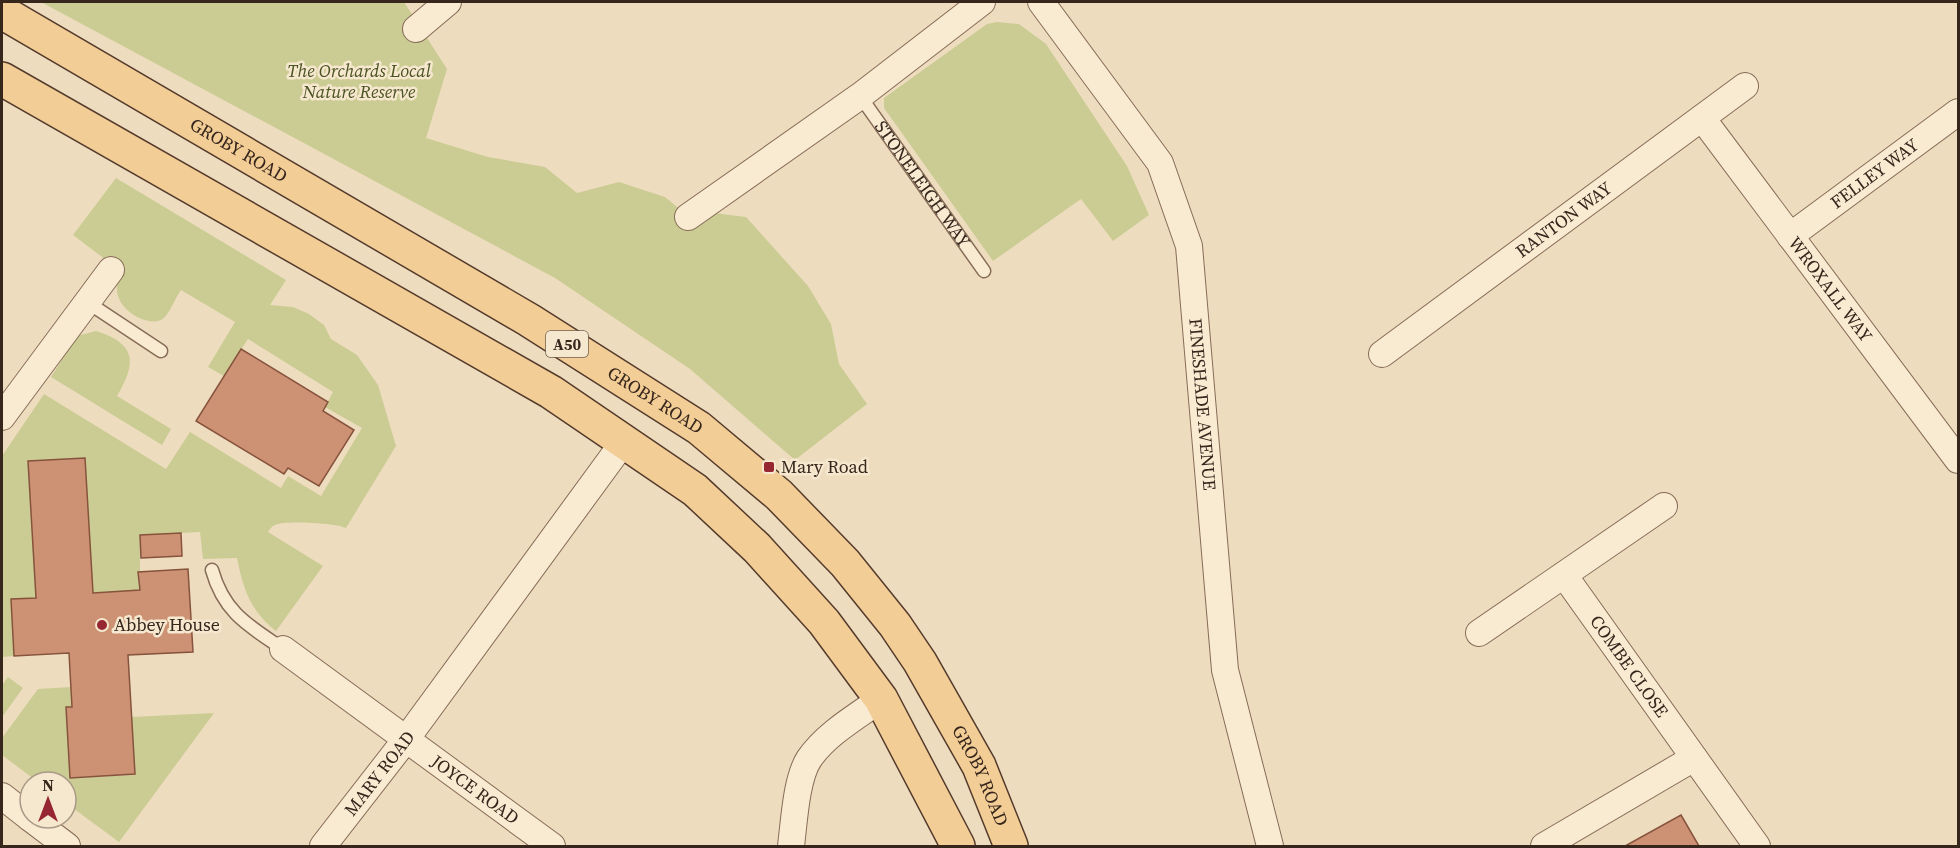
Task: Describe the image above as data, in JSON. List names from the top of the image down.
{
  "streets": {
    "main road": ["GROBY ROAD", "A50"],
    "street": [
      "FELLEY WAY",
      "RANTON WAY",
      "WROXALL WAY",
      "FINESHADE AVENUE",
      "COMBE CLOSE",
      "MARY ROAD",
      "JOYCE ROAD"
    ],
    "lane": ["STONELEIGH WAY"]
  },
  "crossings": [
    ["FELLEY WAY", "WROXALL WAY"],
    ["RANTON WAY", "WROXALL WAY"],
    ["MARY ROAD", "JOYCE ROAD"]
  ],
  "parks": ["The Orchards Local Nature Reserve"],
  "places": {
    "transit": ["Mary Road"],
    "other": ["Abbey House"]
  },
  "north": "top"
}
